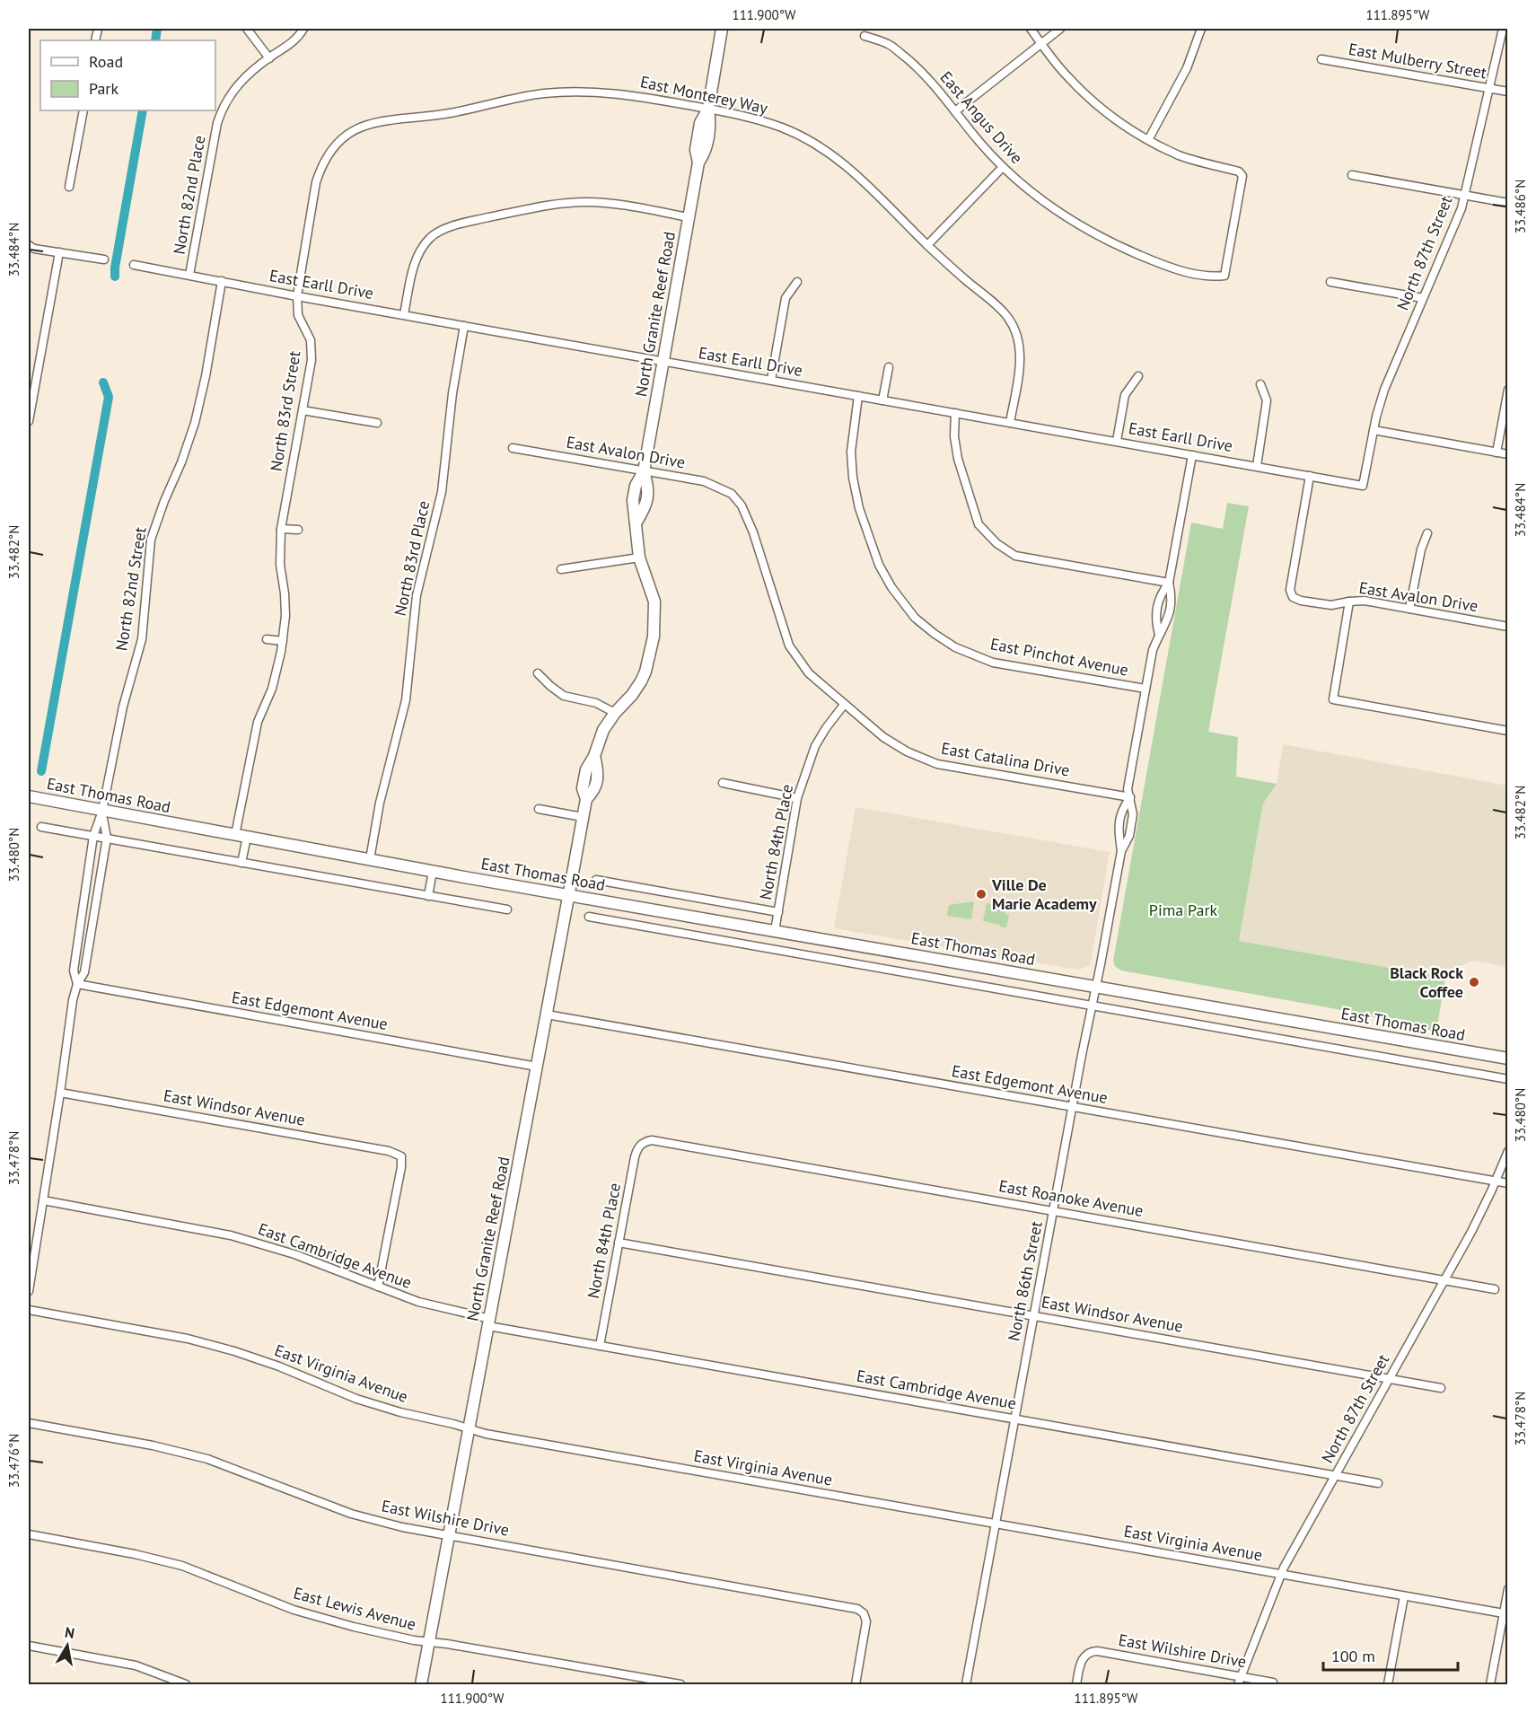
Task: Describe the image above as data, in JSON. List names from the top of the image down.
{
  "streets": {
    "street": [
      "East Mulberry Street",
      "East Monterey Way",
      "East Angus Drive",
      "North 82nd Place",
      "North 87th Street",
      "East Earll Drive",
      "North Granite Reef Road",
      "North 83rd Street",
      "East Avalon Drive",
      "North 83rd Place",
      "North 82nd Street",
      "East Pinchot Avenue",
      "East Catalina Drive",
      "East Thomas Road",
      "North 84th Place",
      "East Edgemont Avenue",
      "East Windsor Avenue",
      "East Roanoke Avenue",
      "East Cambridge Avenue",
      "North 86th Street",
      "East Virginia Avenue",
      "East Wilshire Drive",
      "East Lewis Avenue"
    ]
  },
  "crossings": [
    ["East Mulberry Street", "North 87th Street"],
    ["East Monterey Way", "East Earll Drive"],
    ["East Monterey Way", "North Granite Reef Road"],
    ["East Monterey Way", "North 83rd Street"],
    ["North 82nd Place", "East Earll Drive"],
    ["North 87th Street", "East Earll Drive"],
    ["North 87th Street", "East Edgemont Avenue"],
    ["North 87th Street", "East Windsor Avenue"],
    ["North 87th Street", "East Roanoke Avenue"],
    ["North 87th Street", "East Cambridge Avenue"],
    ["North 87th Street", "East Virginia Avenue"],
    ["North 87th Street", "East Wilshire Drive"],
    ["East Earll Drive", "North Granite Reef Road"],
    ["East Earll Drive", "North 83rd Street"],
    ["East Earll Drive", "East Avalon Drive"],
    ["East Earll Drive", "North 83rd Place"],
    ["East Earll Drive", "North 82nd Street"],
    ["East Earll Drive", "East Pinchot Avenue"],
    ["East Earll Drive", "North 86th Street"],
    ["North Granite Reef Road", "East Avalon Drive"],
    ["North Granite Reef Road", "East Thomas Road"],
    ["North Granite Reef Road", "East Edgemont Avenue"],
    ["North Granite Reef Road", "East Cambridge Avenue"],
    ["North Granite Reef Road", "East Virginia Avenue"],
    ["North Granite Reef Road", "East Wilshire Drive"],
    ["North Granite Reef Road", "East Lewis Avenue"],
    ["North 83rd Street", "East Thomas Road"],
    ["East Avalon Drive", "East Catalina Drive"],
    ["North 83rd Place", "East Thomas Road"],
    ["North 82nd Street", "East Thomas Road"],
    ["North 82nd Street", "East Edgemont Avenue"],
    ["North 82nd Street", "East Windsor Avenue"],
    ["North 82nd Street", "East Cambridge Avenue"],
    ["East Pinchot Avenue", "North 86th Street"],
    ["East Catalina Drive", "North 84th Place"],
    ["East Catalina Drive", "North 86th Street"],
    ["East Thomas Road", "North 84th Place"],
    ["East Thomas Road", "North 86th Street"],
    ["North 84th Place", "East Windsor Avenue"],
    ["North 84th Place", "East Roanoke Avenue"],
    ["North 84th Place", "East Cambridge Avenue"],
    ["East Edgemont Avenue", "North 86th Street"],
    ["East Windsor Avenue", "East Cambridge Avenue"],
    ["East Windsor Avenue", "North 86th Street"],
    ["East Roanoke Avenue", "North 86th Street"],
    ["East Cambridge Avenue", "North 86th Street"],
    ["North 86th Street", "East Virginia Avenue"]
  ],
  "parks": ["Pima Park"],
  "places": ["Ville De Marie Academy", "Black Rock Coffee"],
  "legend": ["Road", "Park"],
  "scale_bar": "100 m",
  "north": "top",
  "coordinates": [
    "111.900°W",
    "111.895°W",
    "33.486°N",
    "33.484°N",
    "33.482°N",
    "33.480°N",
    "33.478°N",
    "33.476°N"
  ]
}
